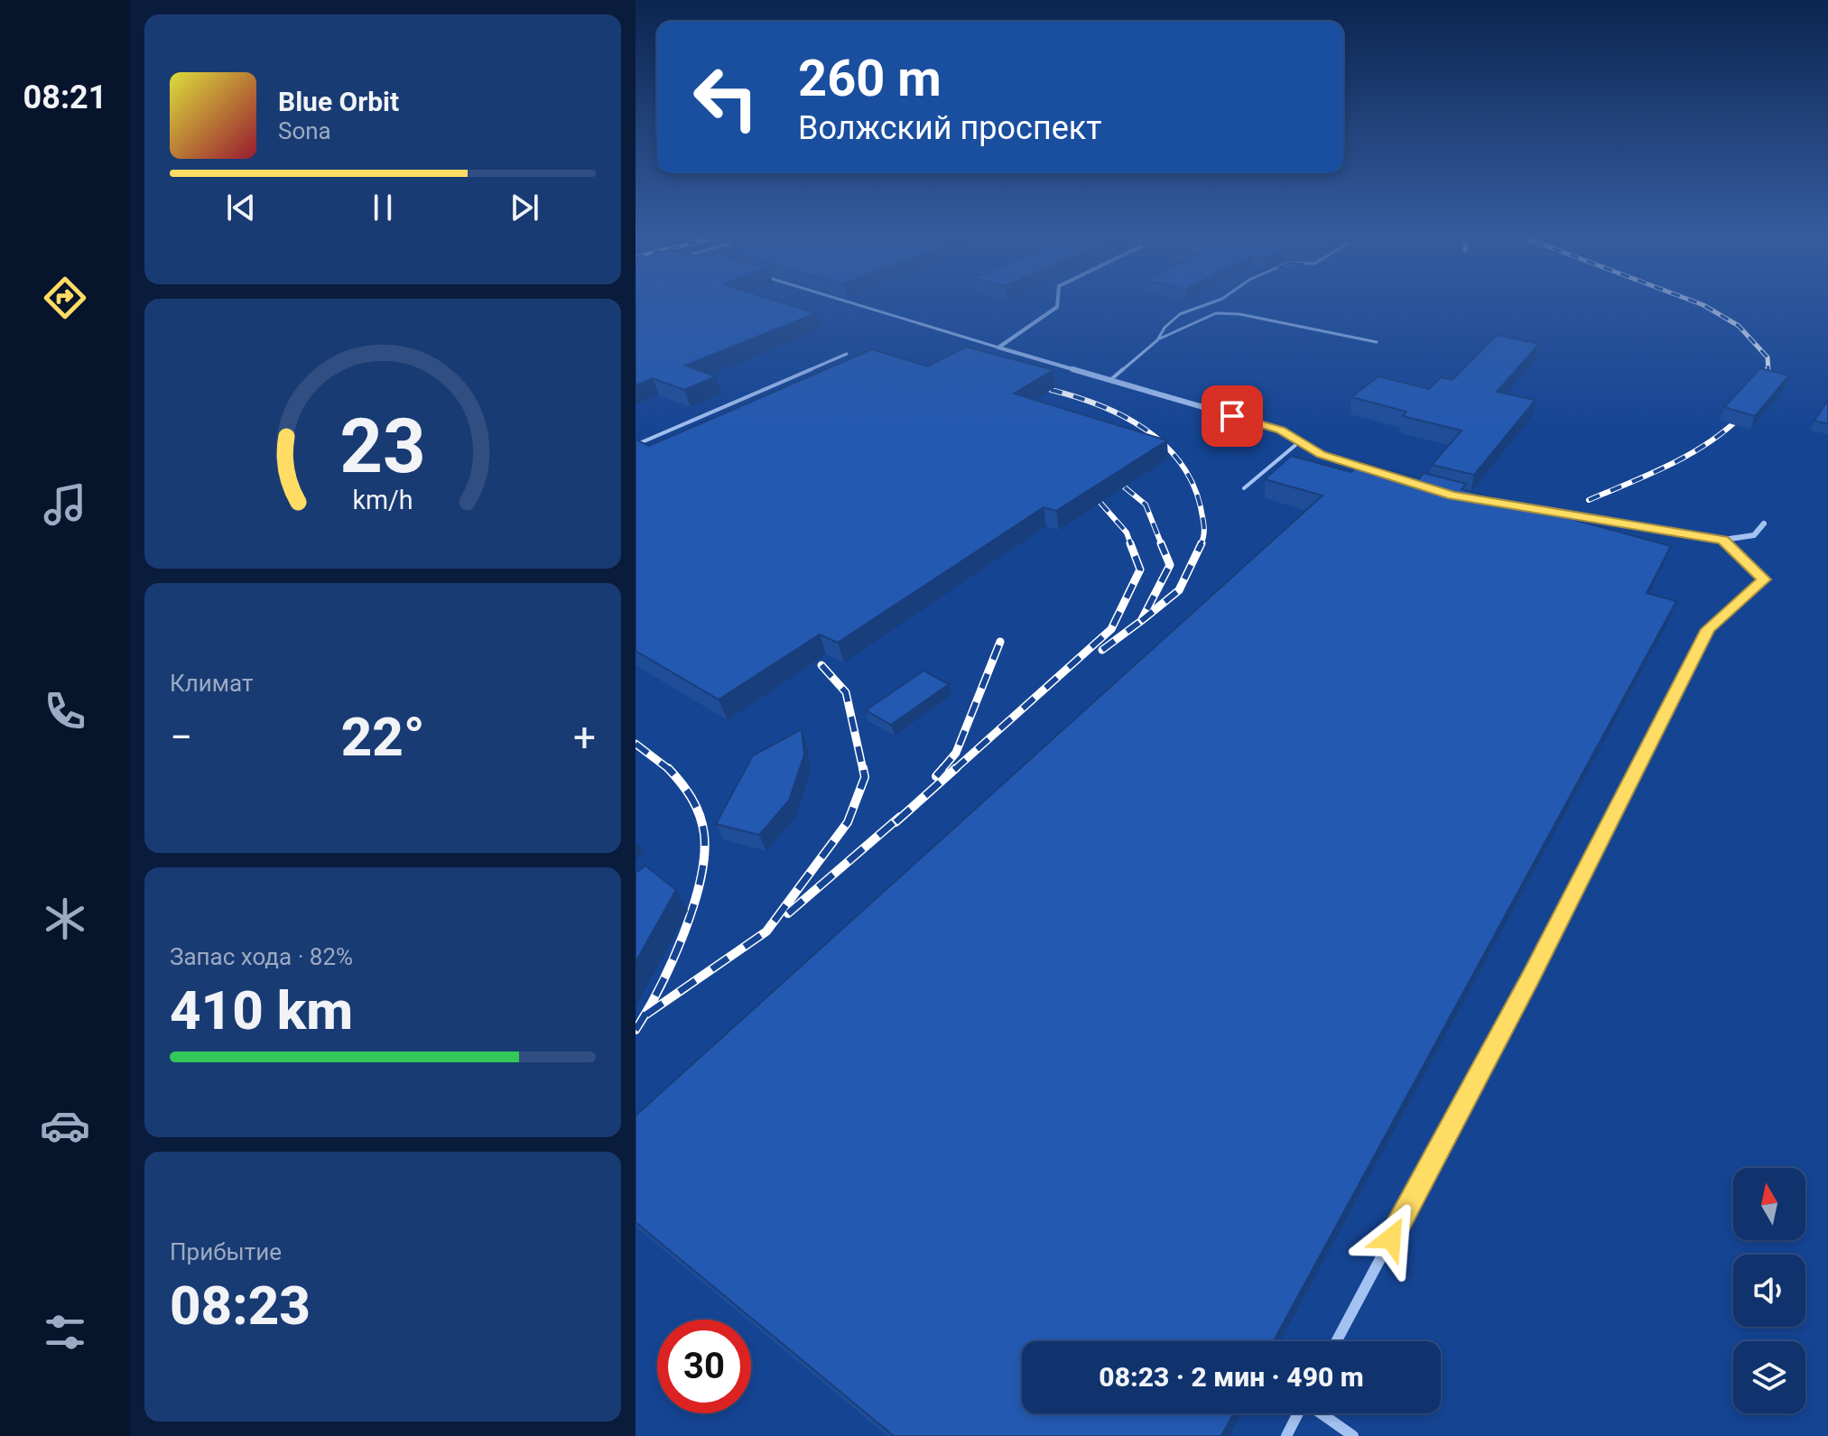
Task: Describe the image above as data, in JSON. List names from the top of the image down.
{
  "north": "top",
  "page": {
    "tabs": "08:21",
    "turn": ["260 m", "Волжский проспект"],
    "song": ["Blue Orbit", "Sona"],
    "tile": [
      "Климат",
      ["Запас хода · 82%", "410 km"],
      ["Прибытие", "08:23"]
    ],
    "heat": ["−", "22°", "+"],
    "limit": "30",
    "trip": "08:23 · 2 мин · 490 m",
    "gauge": ["23", "km/h"]
  }
}
